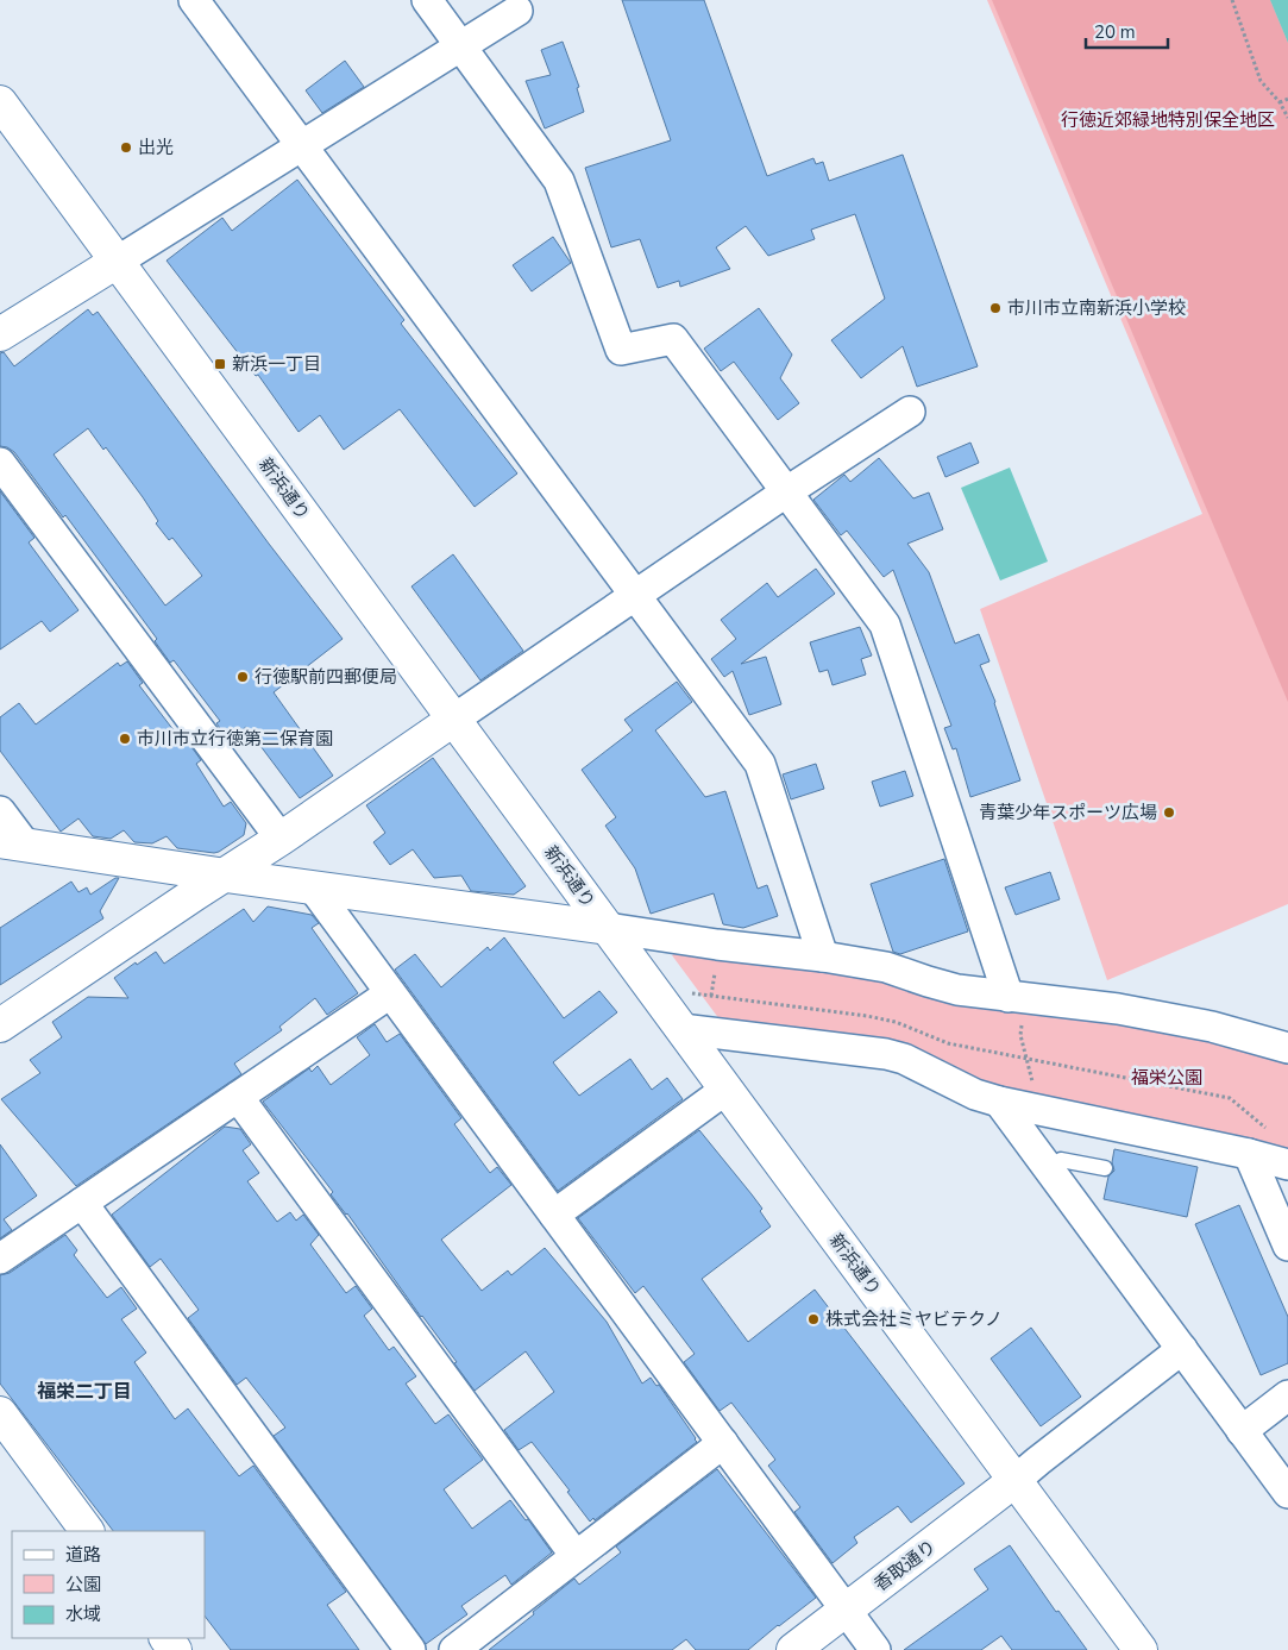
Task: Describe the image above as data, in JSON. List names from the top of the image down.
{
  "streets": {
    "street": ["新浜通り", "香取通り"]
  },
  "crossings": [
    ["新浜通り", "香取通り"]
  ],
  "districts": ["福栄二丁目"],
  "parks": ["行徳近郊緑地特別保全地区", "福栄公園"],
  "places": {
    "other": [
      "出光",
      "市川市立南新浜小学校",
      "行徳駅前四郵便局",
      "市川市立行徳第二保育園",
      "青葉少年スポーツ広場",
      "株式会社ミヤビテクノ"
    ],
    "transit": ["新浜一丁目"]
  },
  "legend": ["道路", "公園", "水域"],
  "scale_bar": "20 m"
}
